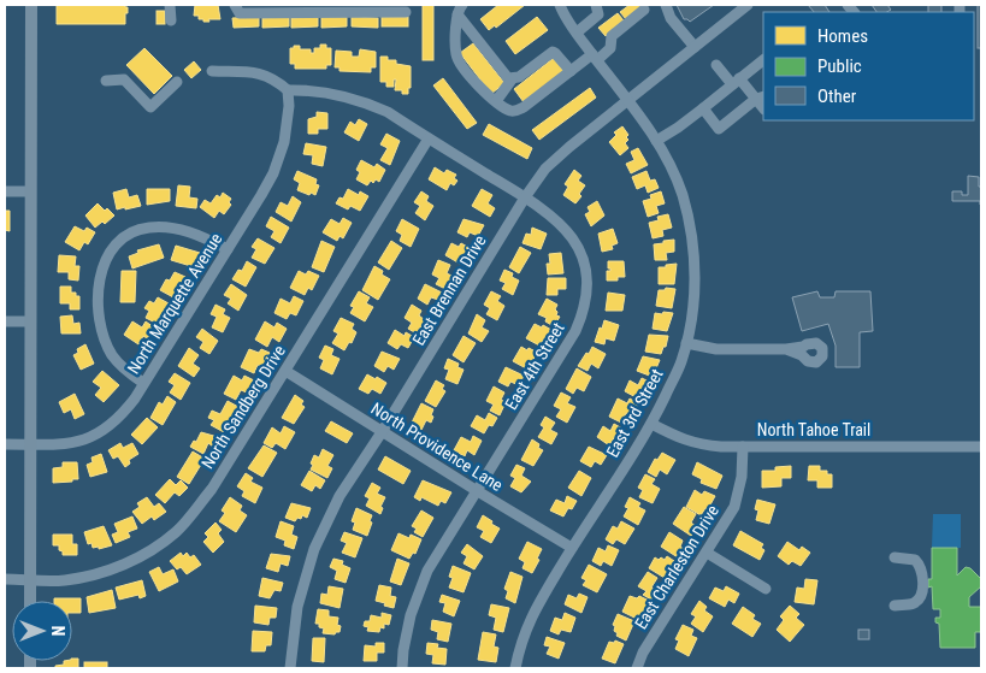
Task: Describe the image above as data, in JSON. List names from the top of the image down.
{
  "streets": {
    "street": [
      "East Brennan Drive",
      "North Marquette Avenue",
      "East 4th Street",
      "North Sandberg Drive",
      "East 3rd Street",
      "North Tahoe Trail",
      "North Providence Lane",
      "East Charleston Drive"
    ]
  },
  "crossings": [
    ["East Brennan Drive", "East 4th Street"],
    ["East Brennan Drive", "East 3rd Street"],
    ["East Brennan Drive", "North Providence Lane"],
    ["North Marquette Avenue", "East 4th Street"],
    ["East 4th Street", "North Sandberg Drive"],
    ["East 4th Street", "North Providence Lane"],
    ["North Sandberg Drive", "North Providence Lane"],
    ["East 3rd Street", "North Tahoe Trail"],
    ["East 3rd Street", "North Providence Lane"],
    ["North Tahoe Trail", "East Charleston Drive"]
  ],
  "legend": ["Homes", "Public", "Other"],
  "north": "right"
}
